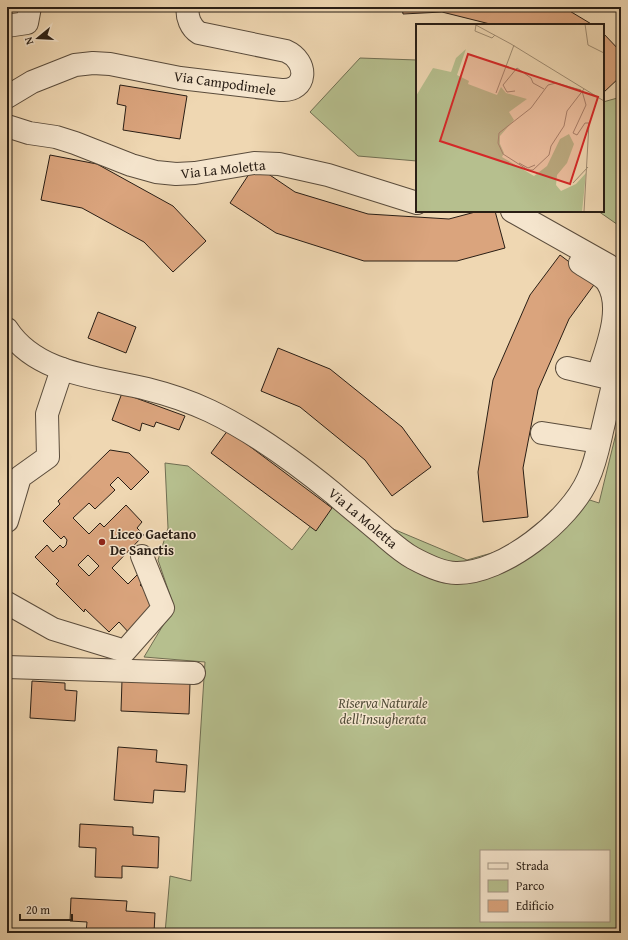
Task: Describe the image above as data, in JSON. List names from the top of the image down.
{
  "streets": {
    "street": ["Via Campodimele", "Via La Moletta"]
  },
  "parks": ["Riserva Naturale dell'Insugherata"],
  "places": ["Liceo Gaetano De Sanctis"],
  "legend": ["Strada", "Parco", "Edificio"],
  "scale_bar": "20 m",
  "north": "left"
}
